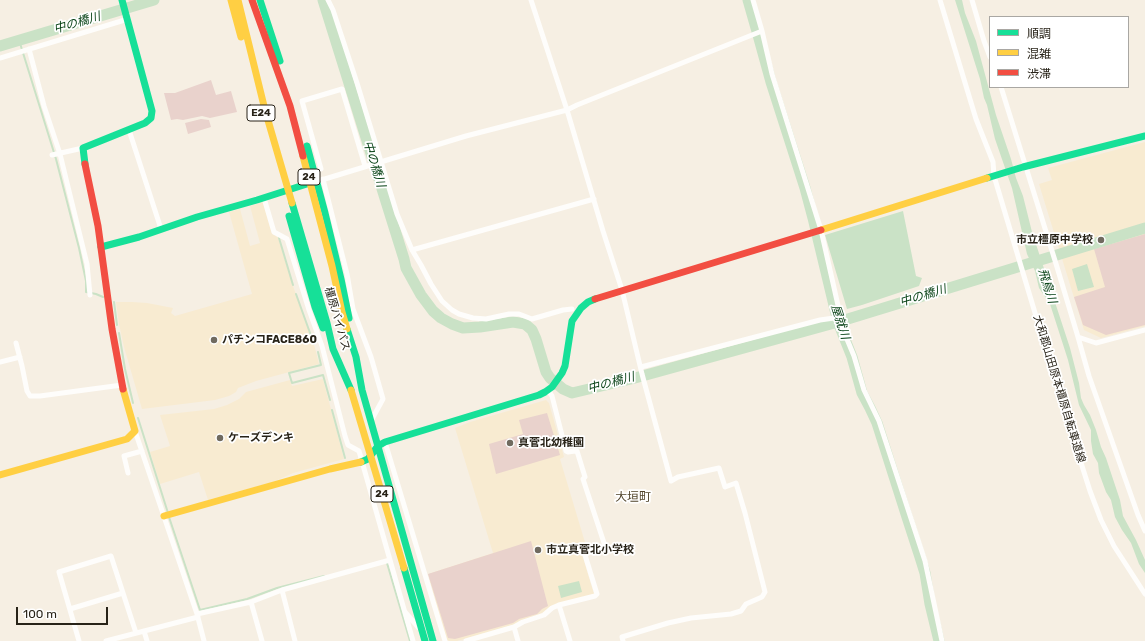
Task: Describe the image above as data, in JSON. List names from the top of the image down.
{
  "streets": {
    "main road": ["E24", "24", "橿原バイパス"],
    "street": ["大和郡山田原本橿原自転車道線"]
  },
  "crossings": [
    ["E24", "24"],
    ["24", "橿原バイパス"]
  ],
  "districts": ["大垣町"],
  "water": ["中の橋川", "飛鳥川", "屋就川"],
  "places": [
    "市立橿原中学校",
    "パチンコFACE860",
    "ケーズデンキ",
    "真菅北幼稚園",
    "市立真菅北小学校"
  ],
  "legend": ["順調", "混雑", "渋滞"],
  "scale_bar": "100 m"
}
